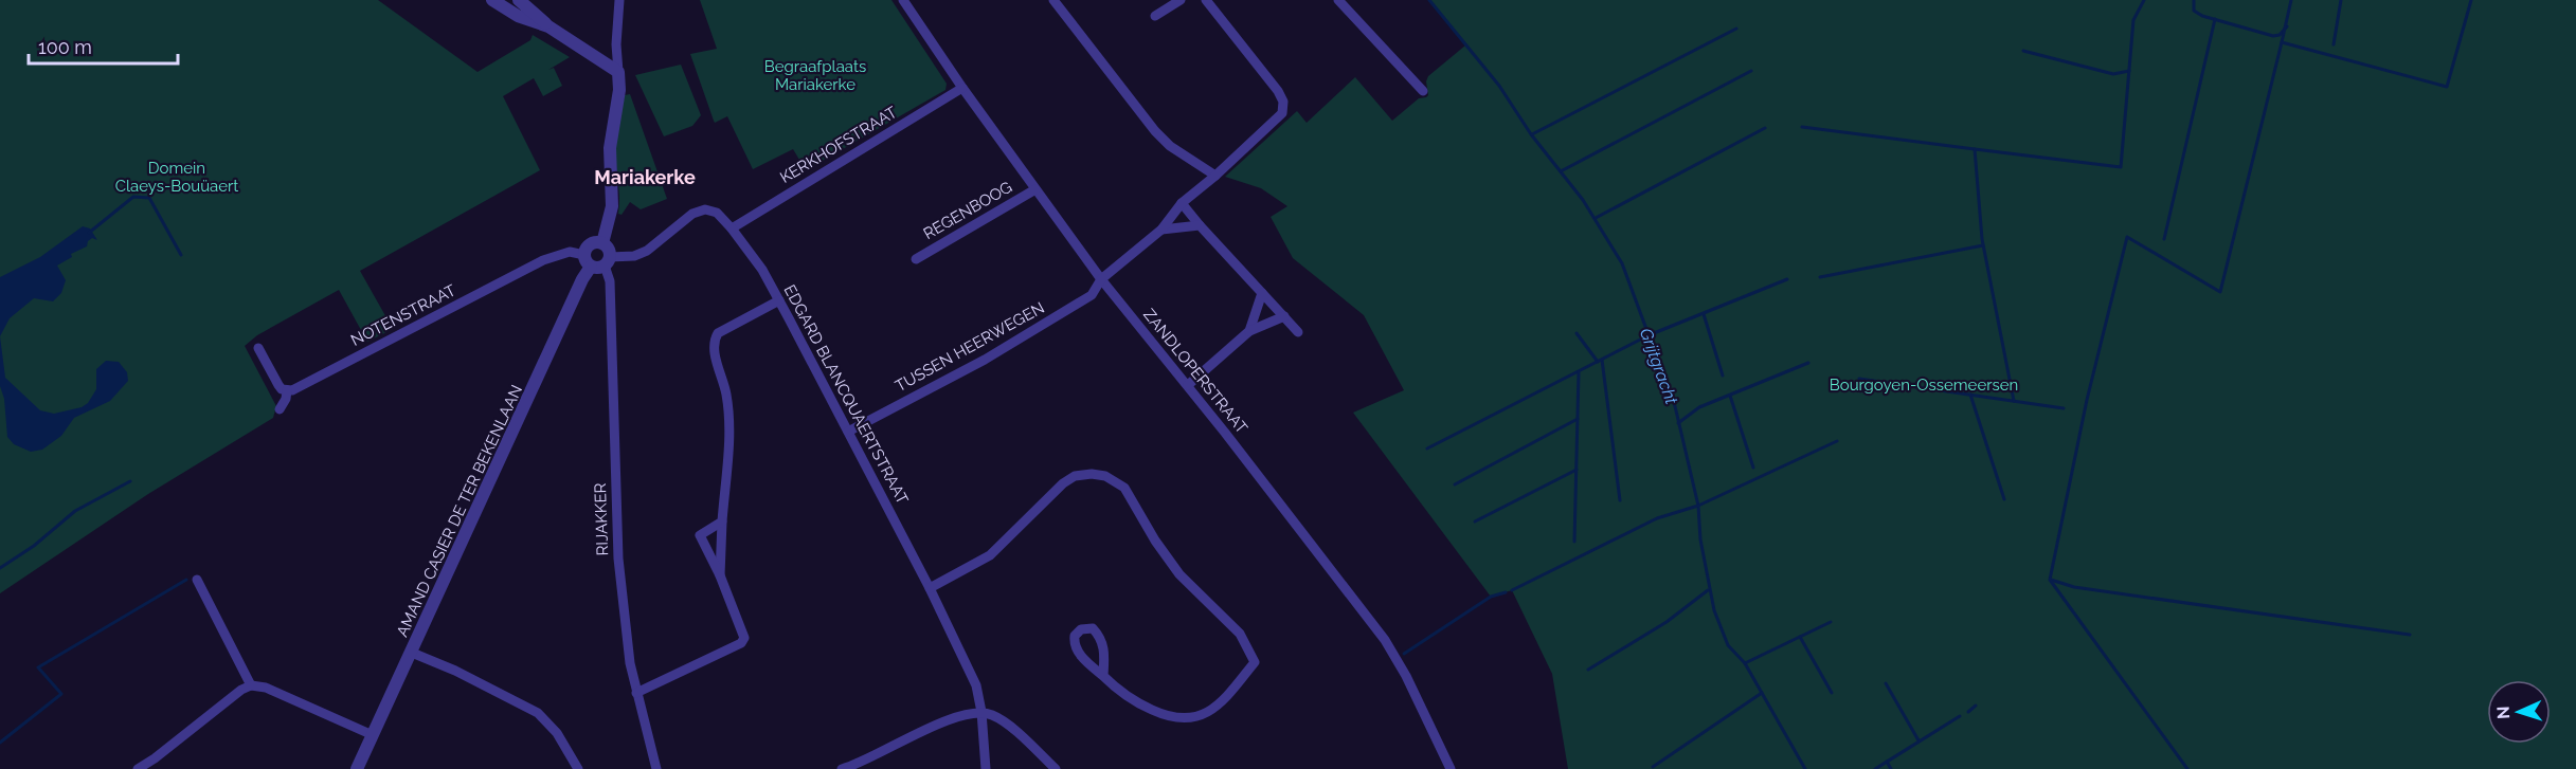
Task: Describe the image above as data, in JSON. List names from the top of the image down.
{
  "streets": {
    "street": [
      "KERKHOFSTRAAT",
      "REGENBOOG",
      "NOTENSTRAAT",
      "TUSSEN HEERWEGEN",
      "ZANDLOPERSTRAAT",
      "EDGARD BLANCQUAERTSTRAAT",
      "AMAND CASIER DE TER BEKENLAAN",
      "RIJAKKER"
    ]
  },
  "crossings": [
    ["KERKHOFSTRAAT", "ZANDLOPERSTRAAT"],
    ["KERKHOFSTRAAT", "EDGARD BLANCQUAERTSTRAAT"],
    ["REGENBOOG", "ZANDLOPERSTRAAT"],
    ["NOTENSTRAAT", "EDGARD BLANCQUAERTSTRAAT"],
    ["NOTENSTRAAT", "AMAND CASIER DE TER BEKENLAAN"],
    ["NOTENSTRAAT", "RIJAKKER"],
    ["TUSSEN HEERWEGEN", "ZANDLOPERSTRAAT"],
    ["TUSSEN HEERWEGEN", "EDGARD BLANCQUAERTSTRAAT"],
    ["EDGARD BLANCQUAERTSTRAAT", "AMAND CASIER DE TER BEKENLAAN"],
    ["EDGARD BLANCQUAERTSTRAAT", "RIJAKKER"],
    ["AMAND CASIER DE TER BEKENLAAN", "RIJAKKER"]
  ],
  "districts": ["Mariakerke"],
  "water": ["Grijtgracht"],
  "parks": ["Begraafplaats Mariakerke", "Domein Claeys-Bouüaert", "Bourgoyen-Ossemeersen"],
  "scale_bar": "100 m",
  "north": "left"
}
